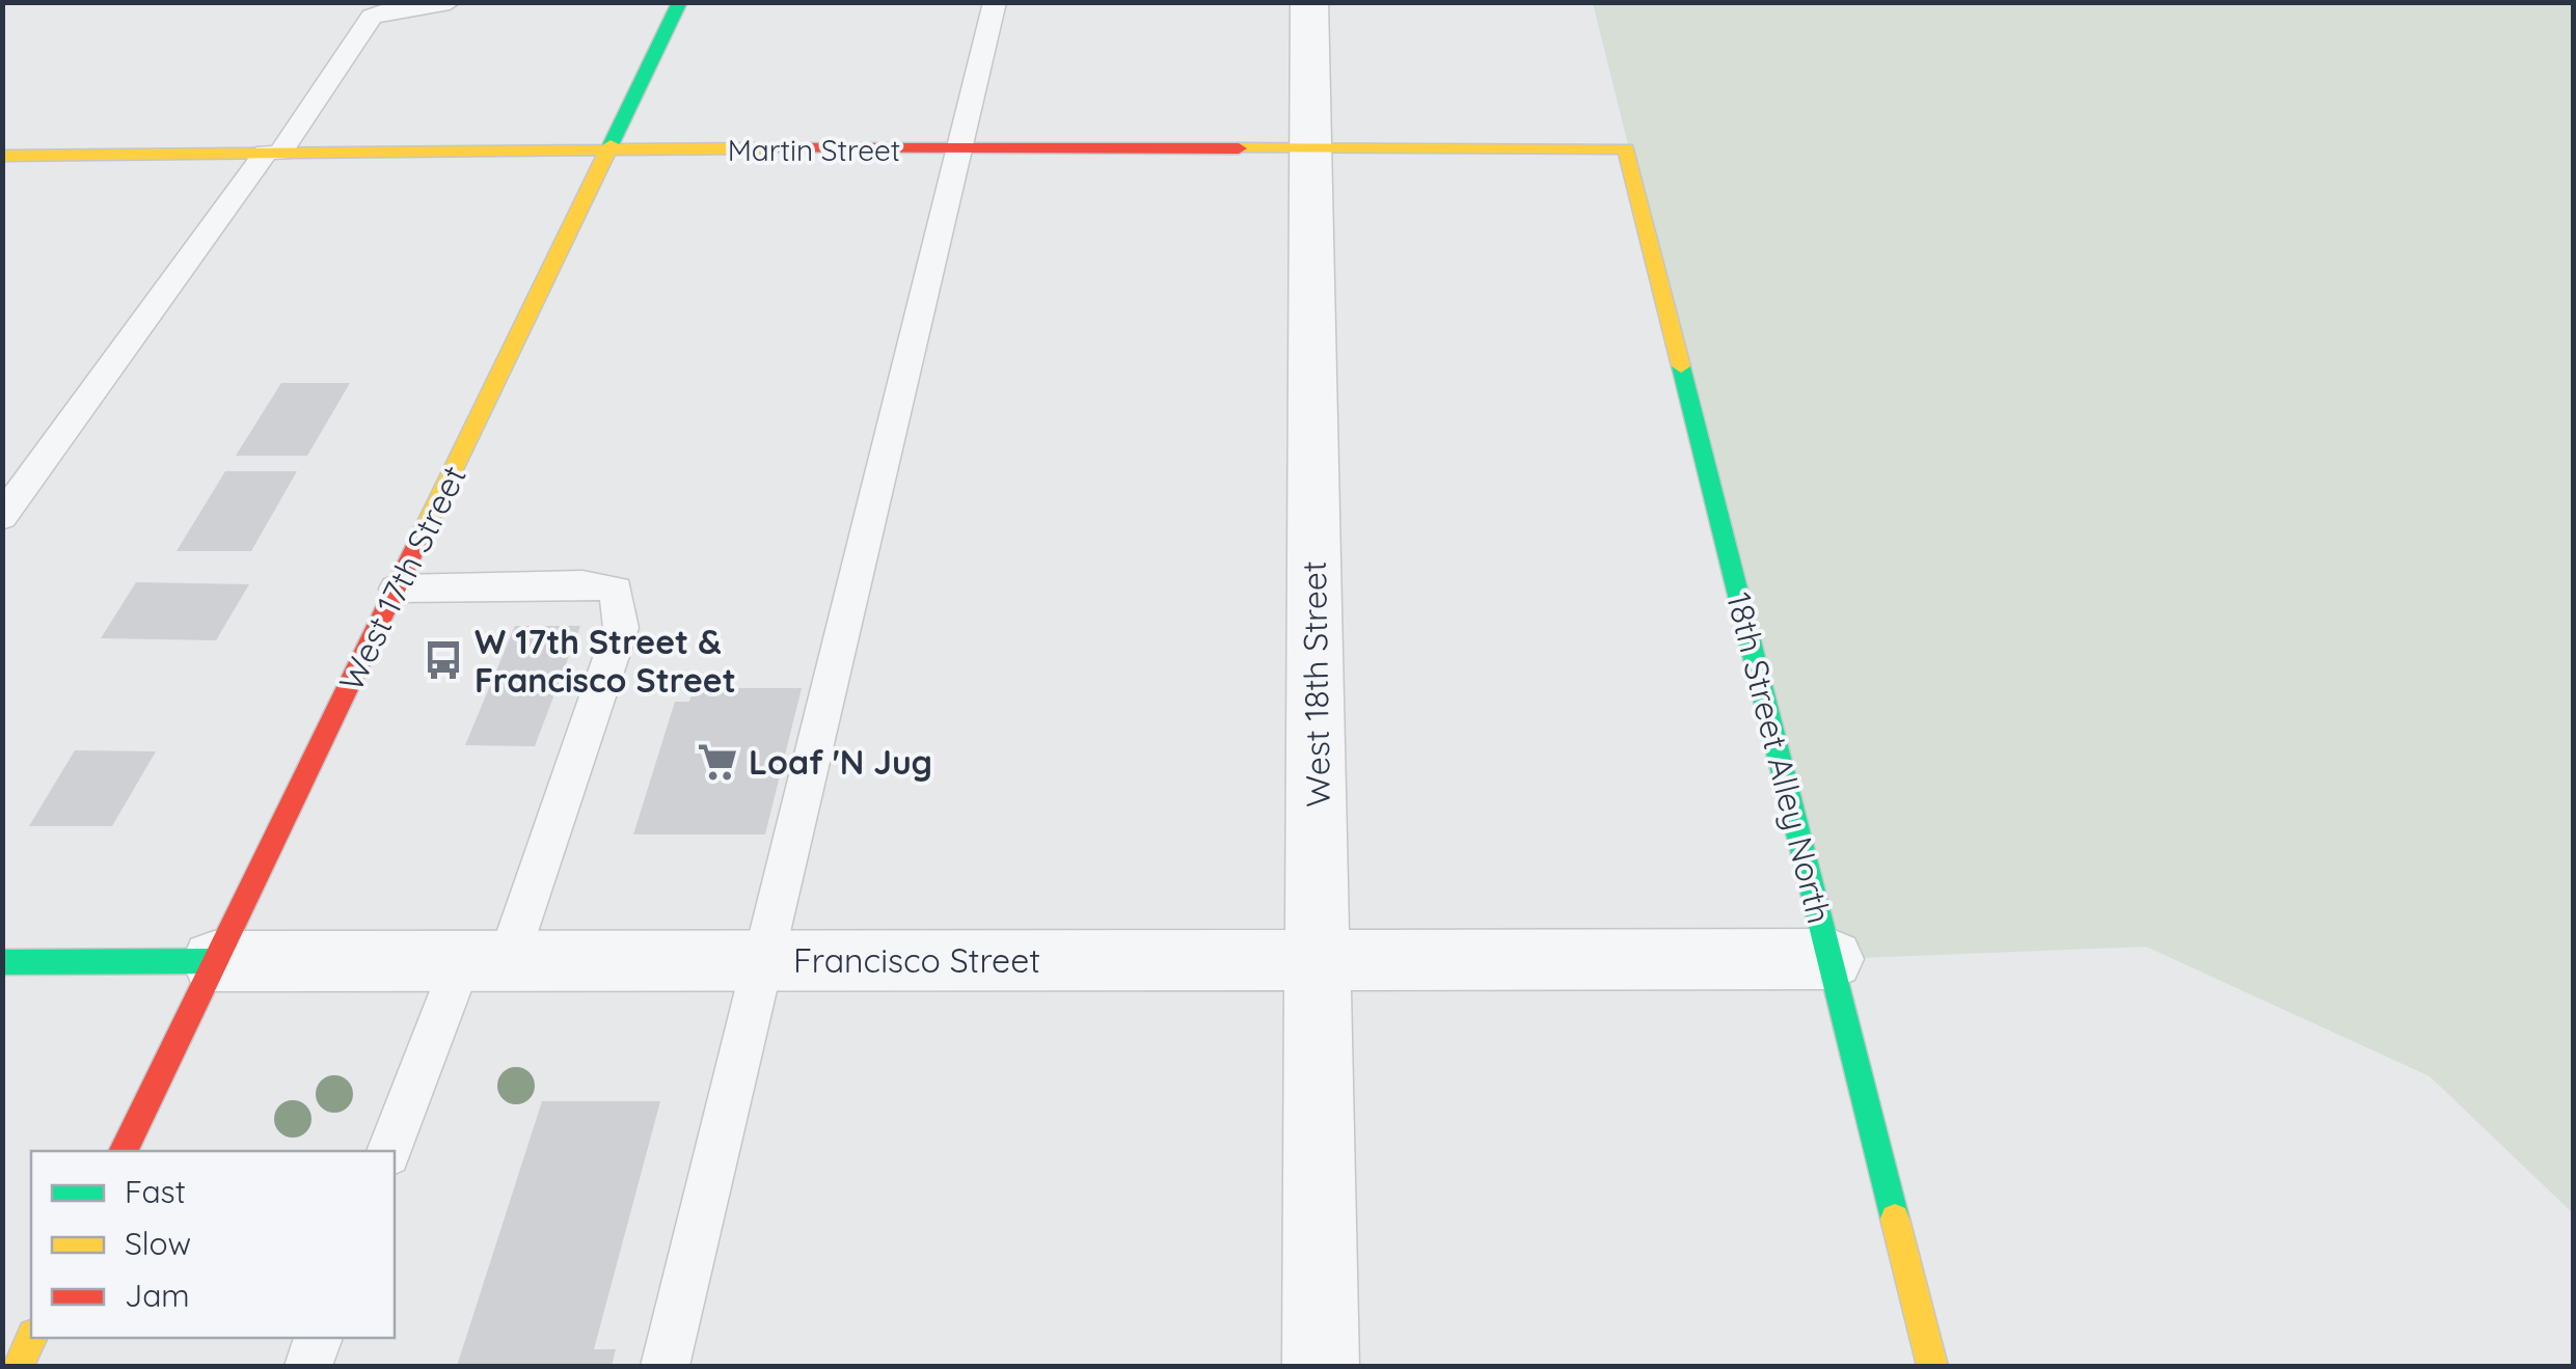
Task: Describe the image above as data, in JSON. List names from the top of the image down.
{
  "streets": {
    "street": [
      "Martin Street",
      "West 17th Street",
      "West 18th Street",
      "18th Street Alley North",
      "Francisco Street"
    ]
  },
  "crossings": [
    ["Martin Street", "West 17th Street"],
    ["Martin Street", "West 18th Street"],
    ["Martin Street", "18th Street Alley North"],
    ["West 17th Street", "Francisco Street"],
    ["West 18th Street", "Francisco Street"],
    ["18th Street Alley North", "Francisco Street"]
  ],
  "places": {
    "bus stop": ["W 17th Street & Francisco Street"],
    "supermarket": ["Loaf 'N Jug"]
  },
  "legend": ["Fast", "Slow", "Jam"]
}
